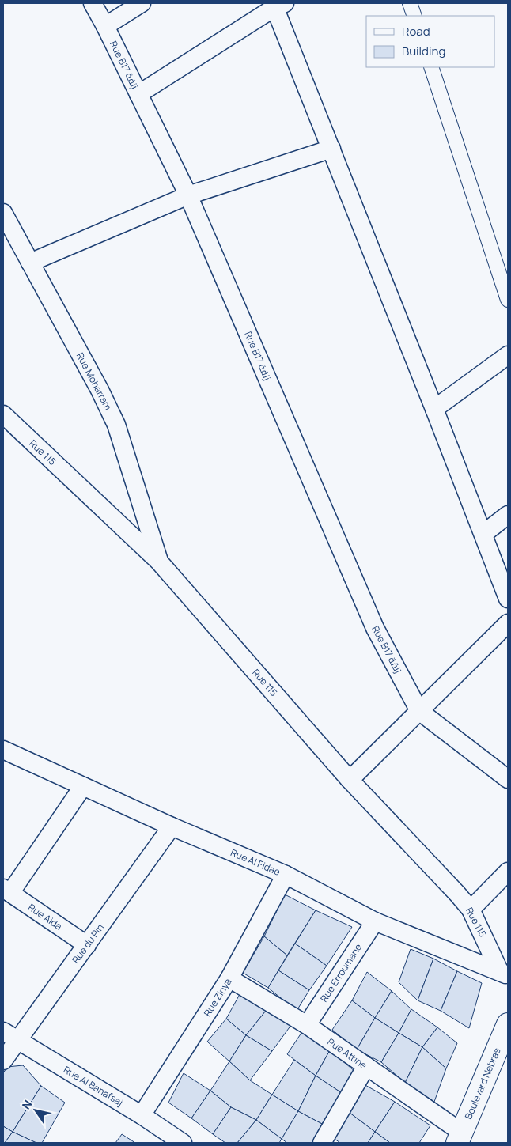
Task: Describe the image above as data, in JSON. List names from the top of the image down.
{
  "streets": {
    "street": [
      "Rue B17 زنقة",
      "Rue Moharram",
      "Rue 115",
      "Rue Al Fidae",
      "Rue Aida",
      "Rue du Pin",
      "Rue Erroumane",
      "Rue Zinya",
      "Rue Attine",
      "Boulevard Nebras",
      "Rue Al Banafsaj"
    ]
  },
  "crossings": [
    ["Rue Moharram", "Rue 115"],
    ["Rue 115", "Rue Al Fidae"],
    ["Rue Al Fidae", "Rue du Pin"],
    ["Rue Al Fidae", "Rue Erroumane"],
    ["Rue Al Fidae", "Rue Zinya"],
    ["Rue Aida", "Rue du Pin"],
    ["Rue du Pin", "Rue Al Banafsaj"],
    ["Rue Erroumane", "Rue Attine"],
    ["Rue Zinya", "Rue Attine"],
    ["Rue Zinya", "Rue Al Banafsaj"],
    ["Rue Attine", "Boulevard Nebras"]
  ],
  "legend": ["Road", "Building"],
  "north": "top left"
}
